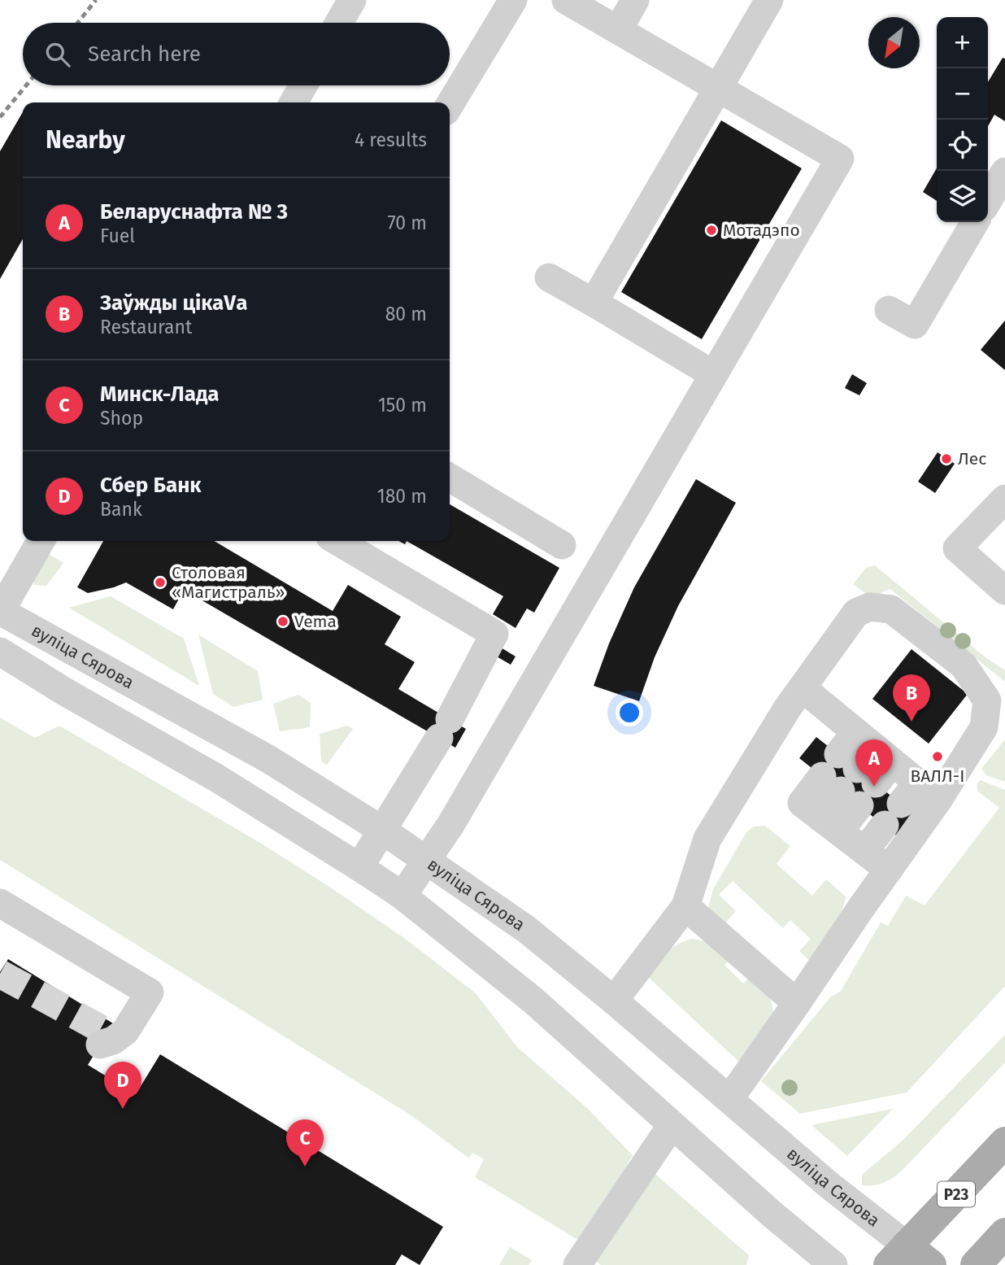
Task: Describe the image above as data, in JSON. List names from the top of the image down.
{
  "streets": {
    "main road": ["Р23"],
    "street": ["вуліца Сярова"]
  },
  "crossings": [
    ["вуліца Сярова", "Р23"]
  ],
  "places": [
    "Мотадэпо",
    "Лес",
    "Столовая «Магистраль»",
    "Vema",
    "ВАЛЛ-І"
  ],
  "north": "bottom left",
  "page": {
    "map_buttons": ["+", "−"],
    "search": "Search here",
    "heading": ["Nearby", "4 results"],
    "list": [
      {
        "mark": "A",
        "name": "Беларуснафта № 3",
        "note": "Fuel",
        "value": "70 m"
      },
      {
        "mark": "B",
        "name": "Заўжды цікаVа",
        "note": "Restaurant",
        "value": "80 m"
      },
      {
        "mark": "C",
        "name": "Минск-Лада",
        "note": "Shop",
        "value": "150 m"
      },
      {
        "mark": "D",
        "name": "Сбер Банк",
        "note": "Bank",
        "value": "180 m"
      }
    ],
    "pins": [
      "B",
      "A",
      "D",
      "C"
    ]
  }
}
